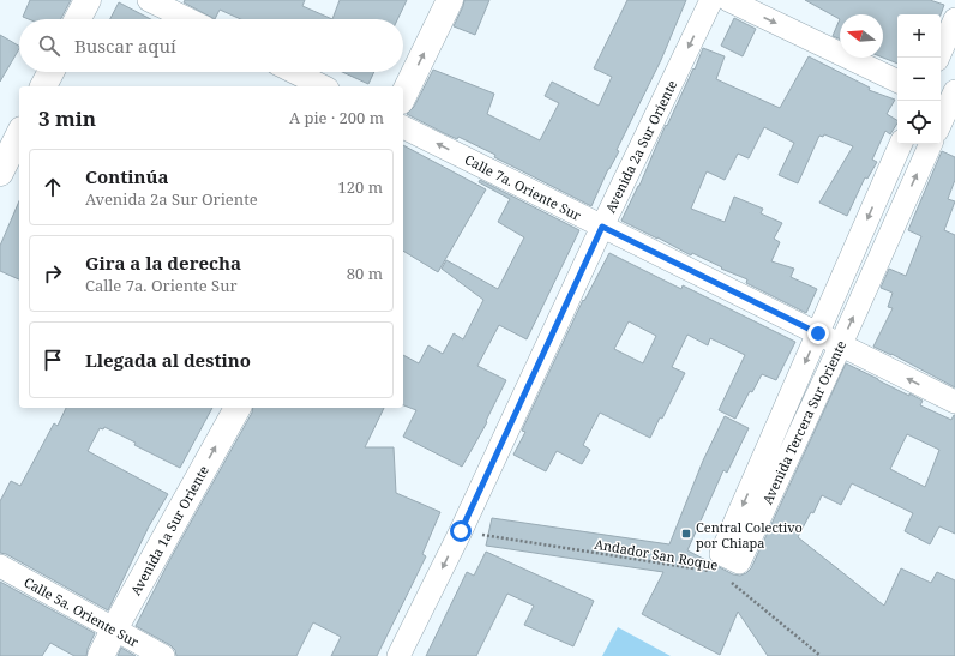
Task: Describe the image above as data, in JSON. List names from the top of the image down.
{
  "streets": {
    "street": [
      "Avenida 2a Sur Oriente",
      "Calle 7a. Oriente Sur",
      "Avenida Tercera Sur Oriente",
      "Avenida 1a Sur Oriente",
      "Calle 5a. Oriente Sur"
    ],
    "path": ["Andador San Roque"]
  },
  "crossings": [
    ["Avenida 2a Sur Oriente", "Calle 7a. Oriente Sur"],
    ["Avenida 2a Sur Oriente", "Andador San Roque"],
    ["Calle 7a. Oriente Sur", "Avenida Tercera Sur Oriente"],
    ["Avenida 1a Sur Oriente", "Calle 5a. Oriente Sur"]
  ],
  "one_way": ["Avenida 2a Sur Oriente", "Calle 7a. Oriente Sur", "Avenida 1a Sur Oriente"],
  "places": {
    "transit": ["Central Colectivo por Chiapa"]
  },
  "north": "left",
  "page": {
    "map_buttons": ["+", "−"],
    "search": "Buscar aquí",
    "heading": ["3 min", "A pie · 200 m"],
    "list": [
      ["Continúa", "Avenida 2a Sur Oriente", "120 m"],
      ["Gira a la derecha", "Calle 7a. Oriente Sur", "80 m"],
      "Llegada al destino"
    ]
  }
}
